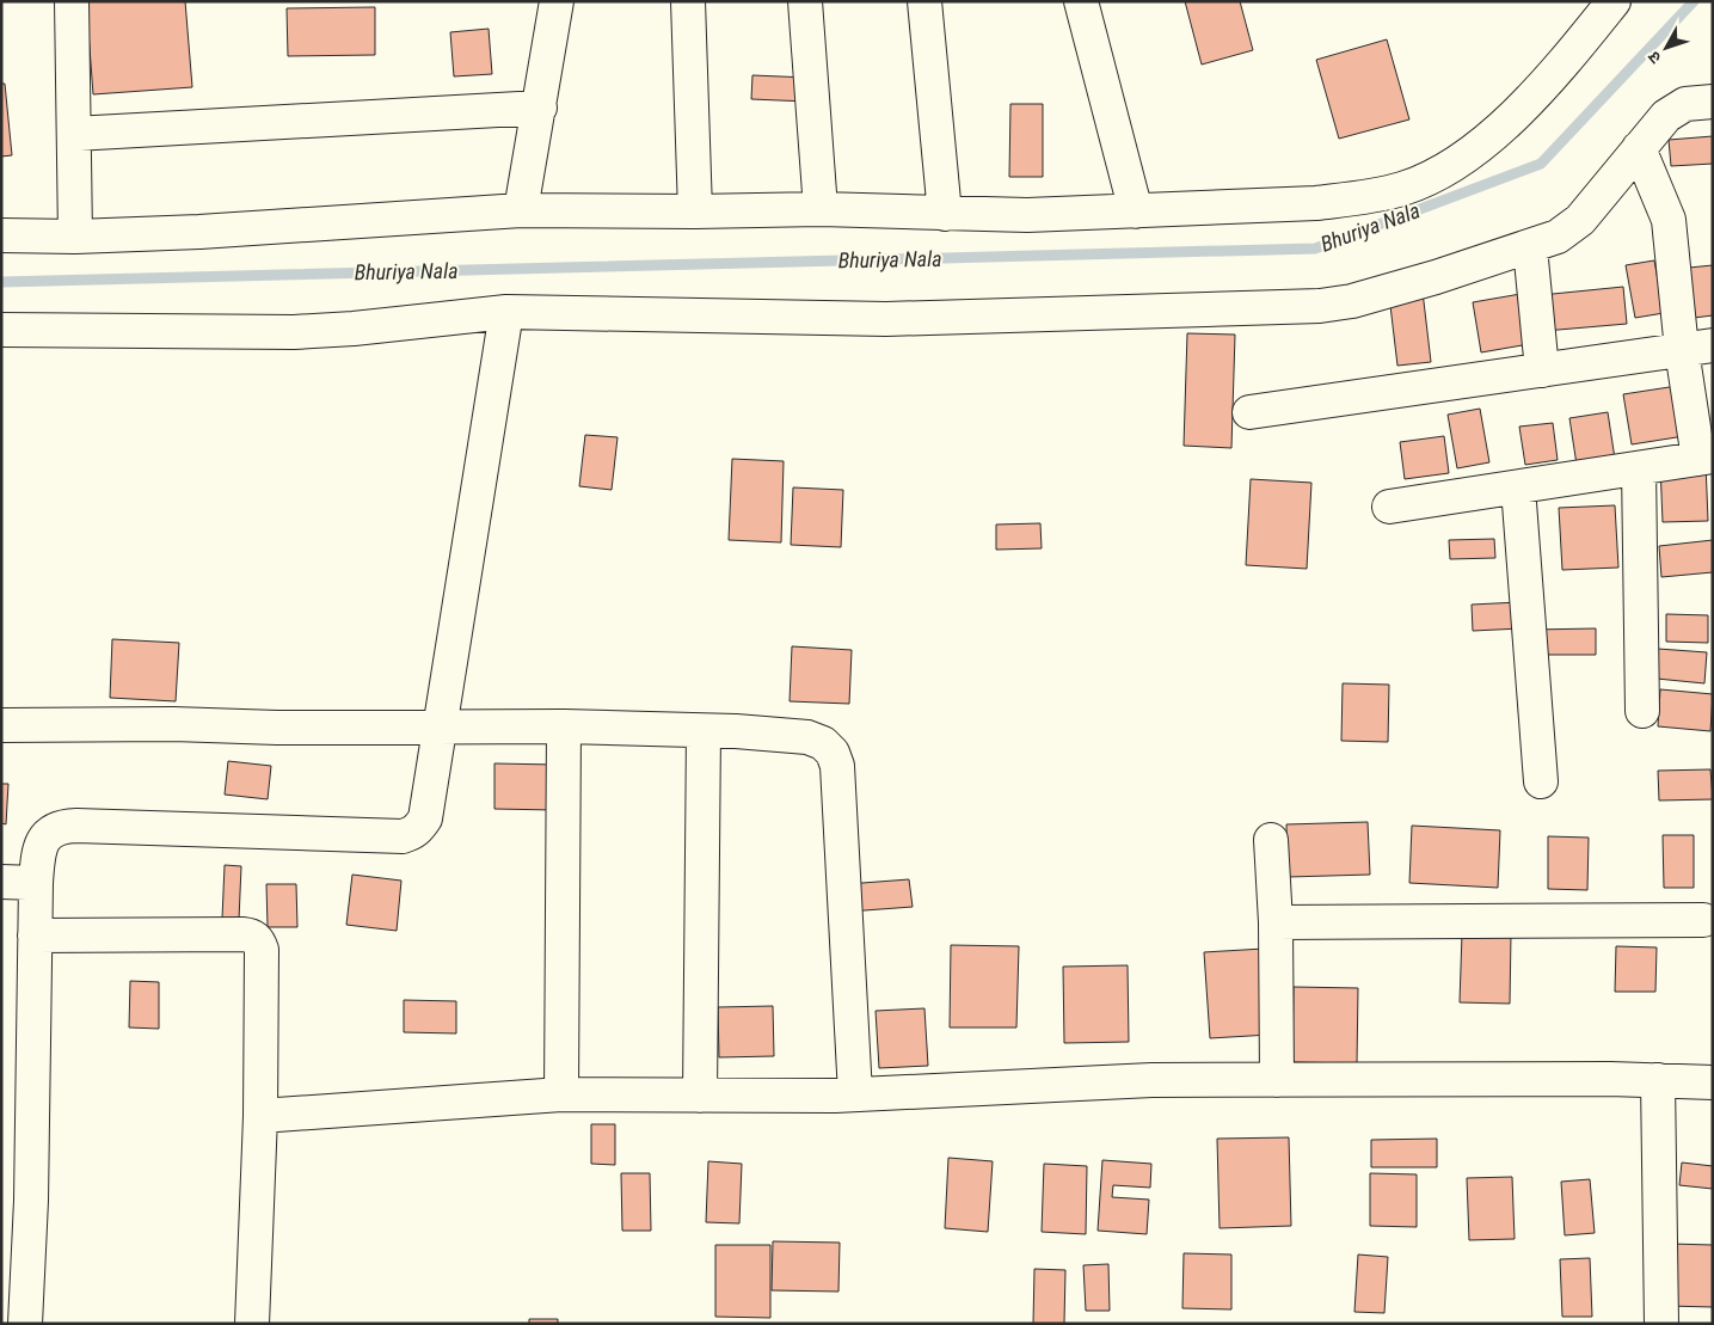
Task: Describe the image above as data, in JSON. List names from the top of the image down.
{
  "water": ["Bhuriya Nala"],
  "north": "bottom left"
}
